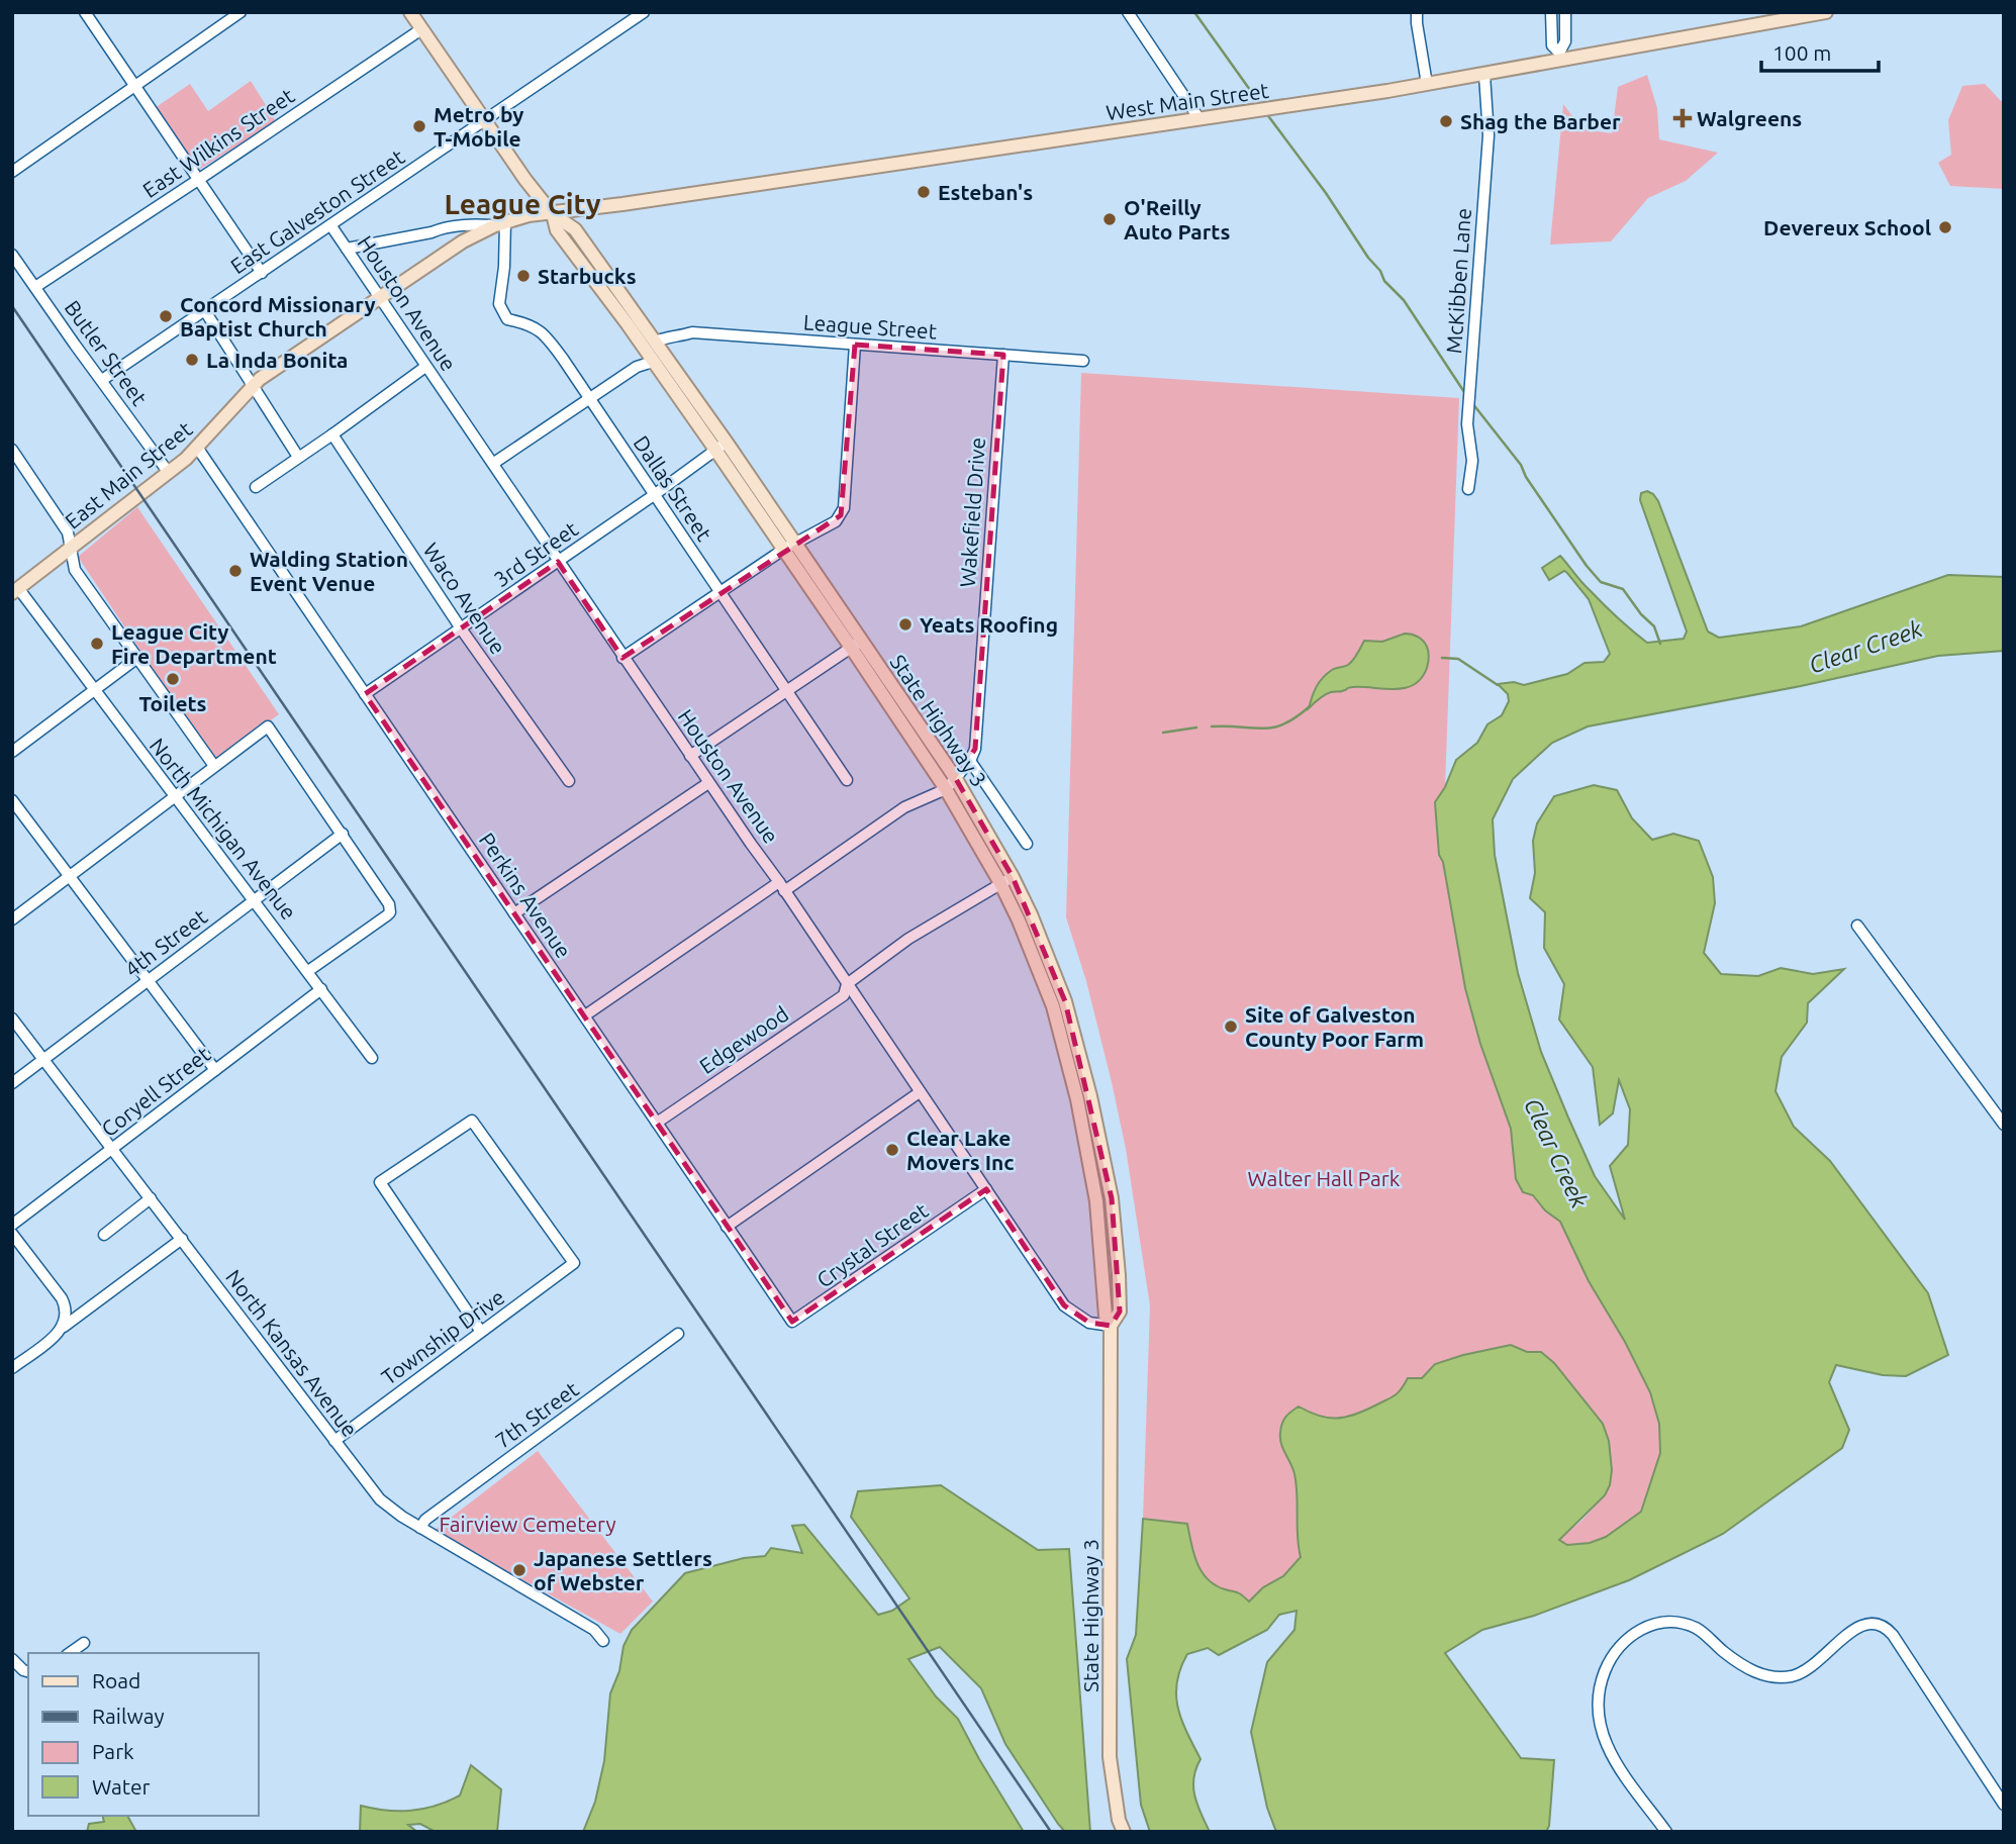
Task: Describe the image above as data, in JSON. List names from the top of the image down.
{
  "streets": {
    "main road": ["West Main Street", "East Main Street", "State Highway 3"],
    "street": [
      "East Wilkins Street",
      "East Galveston Street",
      "McKibben Lane",
      "Houston Avenue",
      "League Street",
      "Butler Street",
      "Dallas Street",
      "Wakefield Drive",
      "3rd Street",
      "Waco Avenue",
      "North Michigan Avenue",
      "Perkins Avenue",
      "4th Street",
      "Edgewood",
      "Coryell Street",
      "Crystal Street",
      "Township Drive",
      "North Kansas Avenue",
      "7th Street"
    ]
  },
  "crossings": [
    ["West Main Street", "McKibben Lane"],
    ["West Main Street", "East Main Street"],
    ["West Main Street", "State Highway 3"],
    ["East Wilkins Street", "Butler Street"],
    ["East Wilkins Street", "State Highway 3"],
    ["East Galveston Street", "Houston Avenue"],
    ["East Galveston Street", "Butler Street"],
    ["East Galveston Street", "State Highway 3"],
    ["Houston Avenue", "East Main Street"],
    ["Houston Avenue", "3rd Street"],
    ["Houston Avenue", "State Highway 3"],
    ["Houston Avenue", "Edgewood"],
    ["Houston Avenue", "Crystal Street"],
    ["League Street", "Wakefield Drive"],
    ["League Street", "State Highway 3"],
    ["Butler Street", "East Main Street"],
    ["East Main Street", "Dallas Street"],
    ["East Main Street", "State Highway 3"],
    ["East Main Street", "North Michigan Avenue"],
    ["East Main Street", "Perkins Avenue"],
    ["Dallas Street", "3rd Street"],
    ["Wakefield Drive", "State Highway 3"],
    ["3rd Street", "Waco Avenue"],
    ["3rd Street", "State Highway 3"],
    ["3rd Street", "Perkins Avenue"],
    ["State Highway 3", "Edgewood"],
    ["North Michigan Avenue", "4th Street"],
    ["North Michigan Avenue", "Coryell Street"],
    ["Perkins Avenue", "Edgewood"],
    ["Perkins Avenue", "Crystal Street"],
    ["4th Street", "North Kansas Avenue"],
    ["Coryell Street", "North Kansas Avenue"],
    ["Township Drive", "North Kansas Avenue"],
    ["North Kansas Avenue", "7th Street"]
  ],
  "districts": ["League City"],
  "water": ["Clear Creek"],
  "parks": ["Walter Hall Park", "Fairview Cemetery"],
  "places": {
    "health": ["Walgreens"],
    "other": [
      "Shag the Barber",
      "Metro by T-Mobile",
      "Esteban's",
      "O'Reilly Auto Parts",
      "Devereux School",
      "Starbucks",
      "Concord Missionary Baptist Church",
      "La Inda Bonita",
      "Walding Station Event Venue",
      "Yeats Roofing",
      "League City Fire Department",
      "Toilets",
      "Site of Galveston County Poor Farm",
      "Clear Lake Movers Inc",
      "Japanese Settlers of Webster"
    ]
  },
  "legend": [
    "Road",
    "Railway",
    "Park",
    "Water"
  ],
  "scale_bar": "100 m"
}
